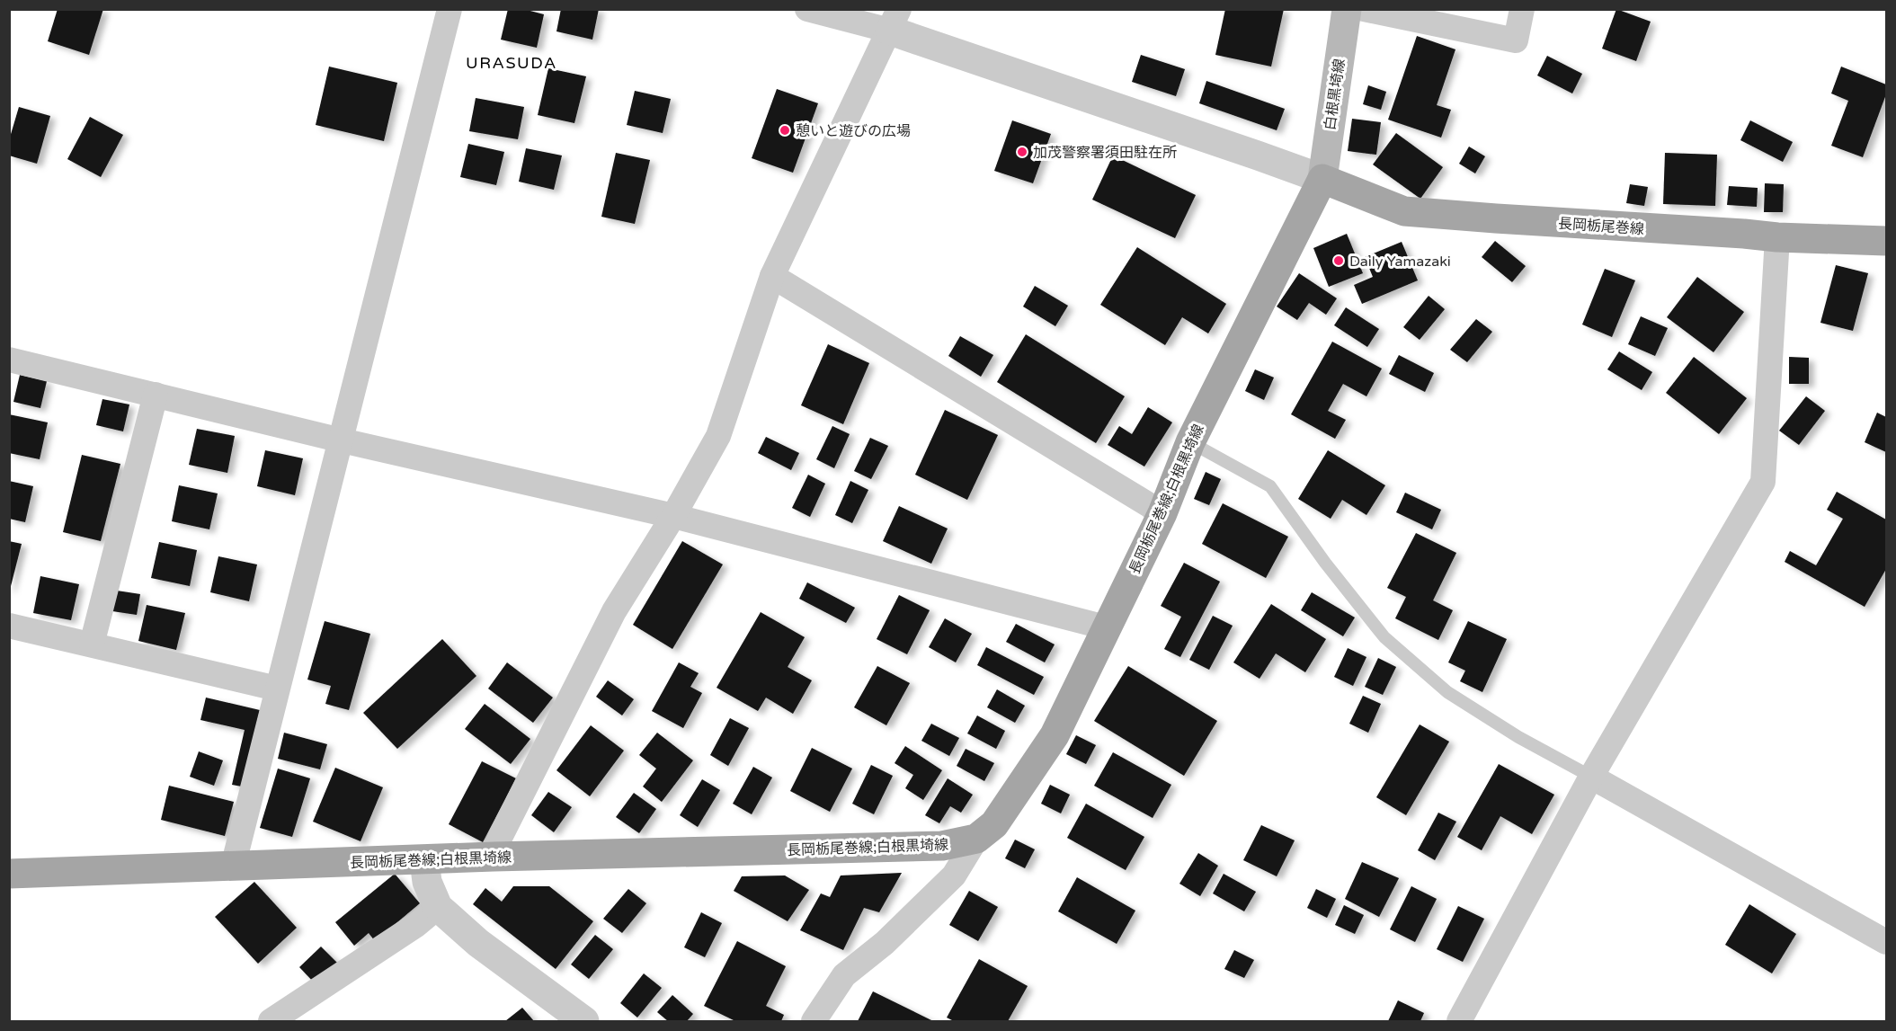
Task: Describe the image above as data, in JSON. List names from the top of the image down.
{
  "streets": {
    "main road": ["白根黒埼線", "長岡栃尾巻線", "長岡栃尾巻線;白根黒埼線"]
  },
  "crossings": [
    ["白根黒埼線", "長岡栃尾巻線"],
    ["白根黒埼線", "長岡栃尾巻線;白根黒埼線"],
    ["長岡栃尾巻線", "長岡栃尾巻線;白根黒埼線"]
  ],
  "districts": ["URASUDA"],
  "places": ["憩いと遊びの広場", "加茂警察署須田駐在所", "Daily Yamazaki"]
}
